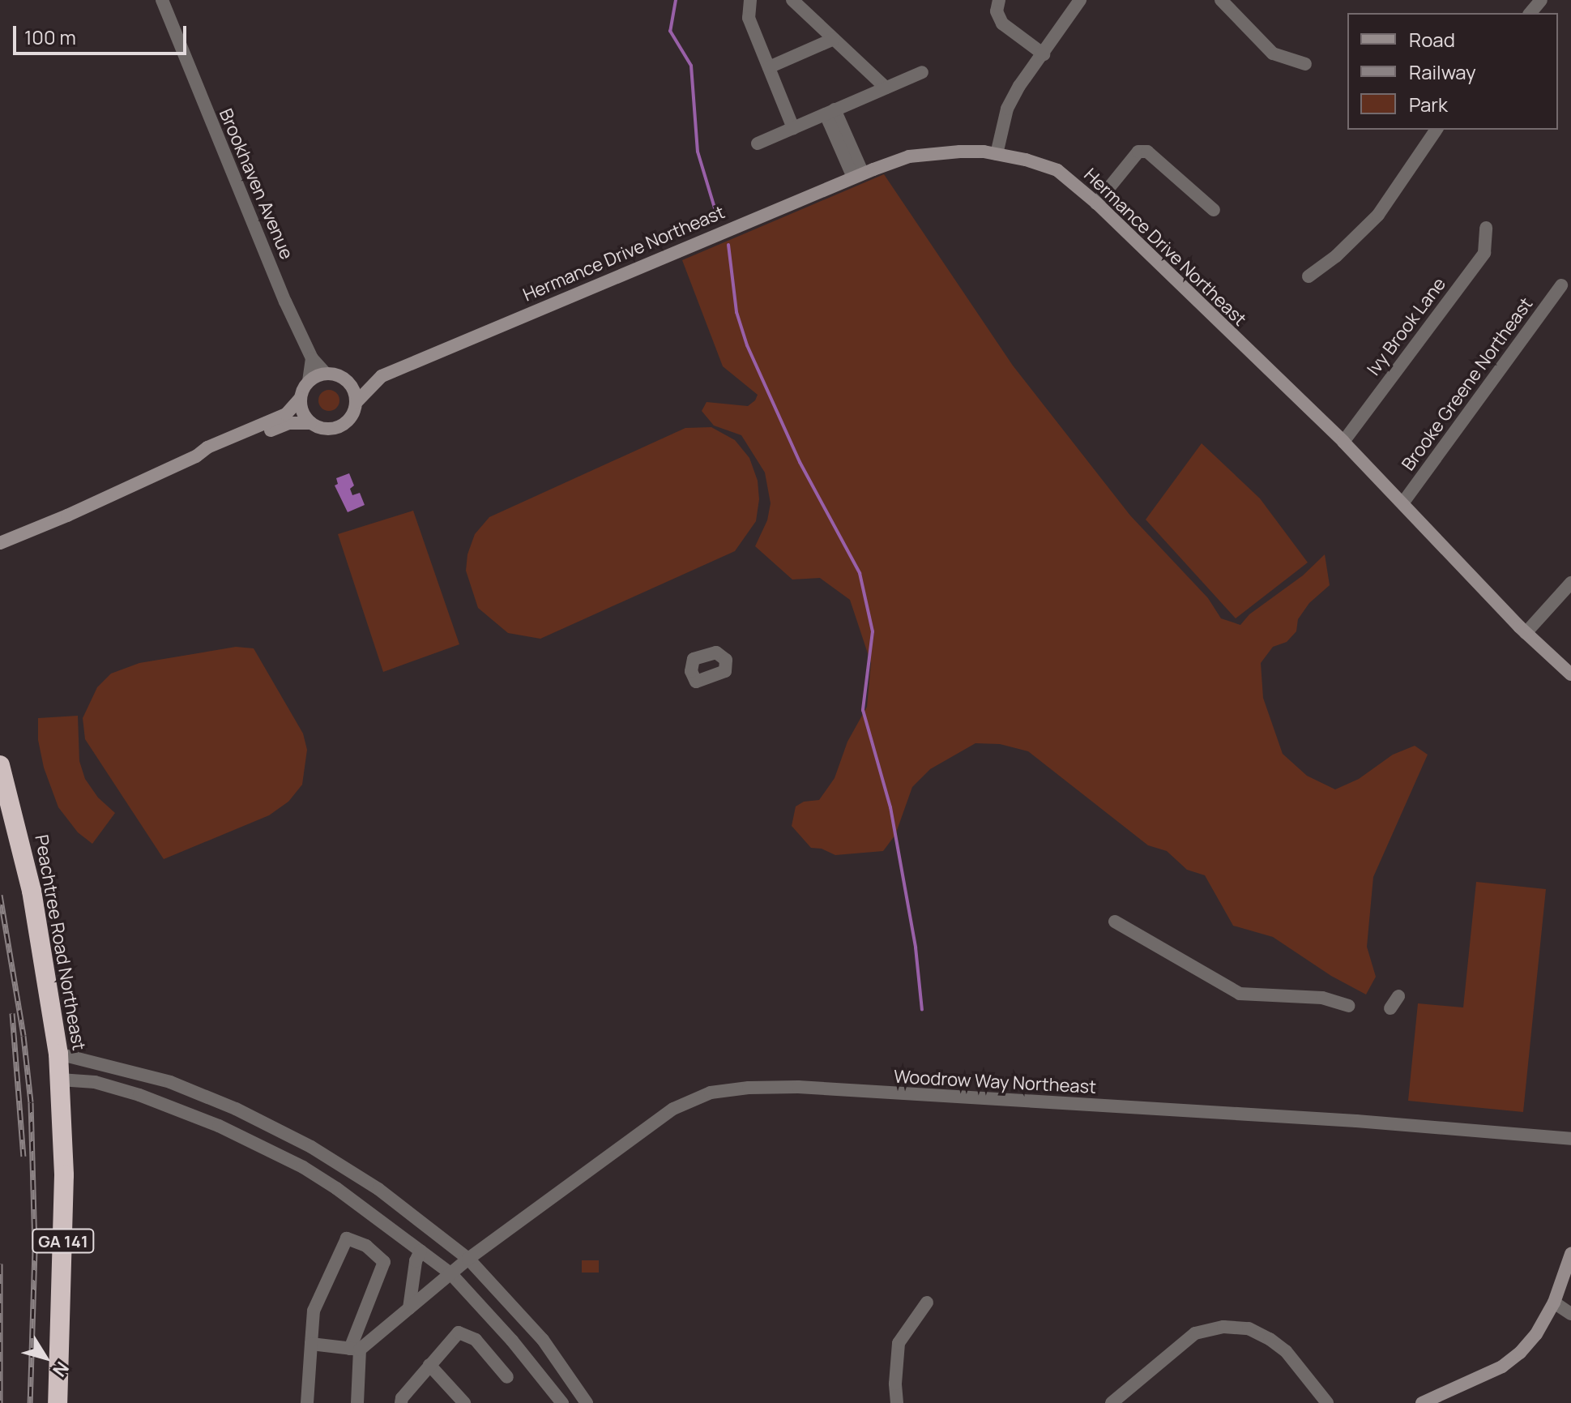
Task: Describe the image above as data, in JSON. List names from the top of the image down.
{
  "streets": {
    "highway": ["Peachtree Road Northeast", "GA 141"],
    "street": [
      "Brookhaven Avenue",
      "Hermance Drive Northeast",
      "Ivy Brook Lane",
      "Brooke Greene Northeast",
      "Woodrow Way Northeast"
    ]
  },
  "crossings": [
    ["Brookhaven Avenue", "Hermance Drive Northeast"],
    ["Hermance Drive Northeast", "Ivy Brook Lane"],
    ["Hermance Drive Northeast", "Brooke Greene Northeast"]
  ],
  "legend": ["Road", "Railway", "Park"],
  "scale_bar": "100 m",
  "north": "bottom right"
}
